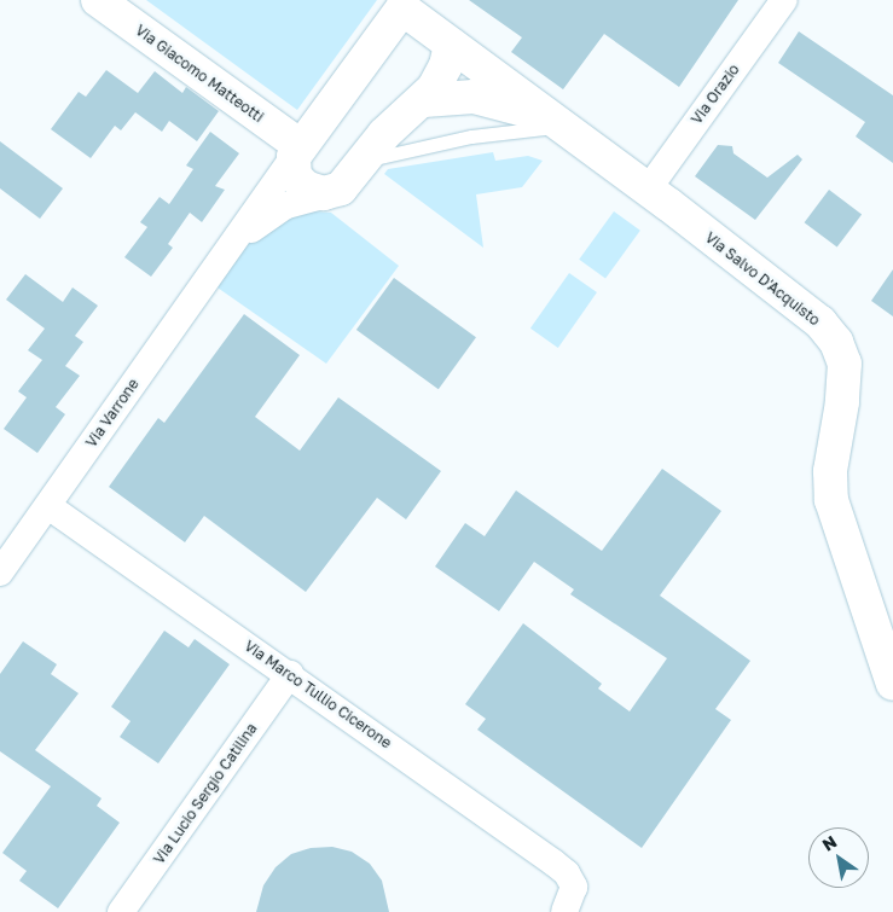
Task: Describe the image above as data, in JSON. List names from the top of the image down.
{
  "streets": {
    "street": [
      "Via Giacomo Matteotti",
      "Via Orazio",
      "Via Salvo D'Acquisto",
      "Via Varrone",
      "Via Marco Tullio Cicerone",
      "Via Lucio Sergio Catilina"
    ]
  },
  "crossings": [
    ["Via Giacomo Matteotti", "Via Varrone"],
    ["Via Orazio", "Via Salvo D'Acquisto"],
    ["Via Salvo D'Acquisto", "Via Varrone"],
    ["Via Varrone", "Via Marco Tullio Cicerone"],
    ["Via Marco Tullio Cicerone", "Via Lucio Sergio Catilina"]
  ],
  "north": "top left"
}
